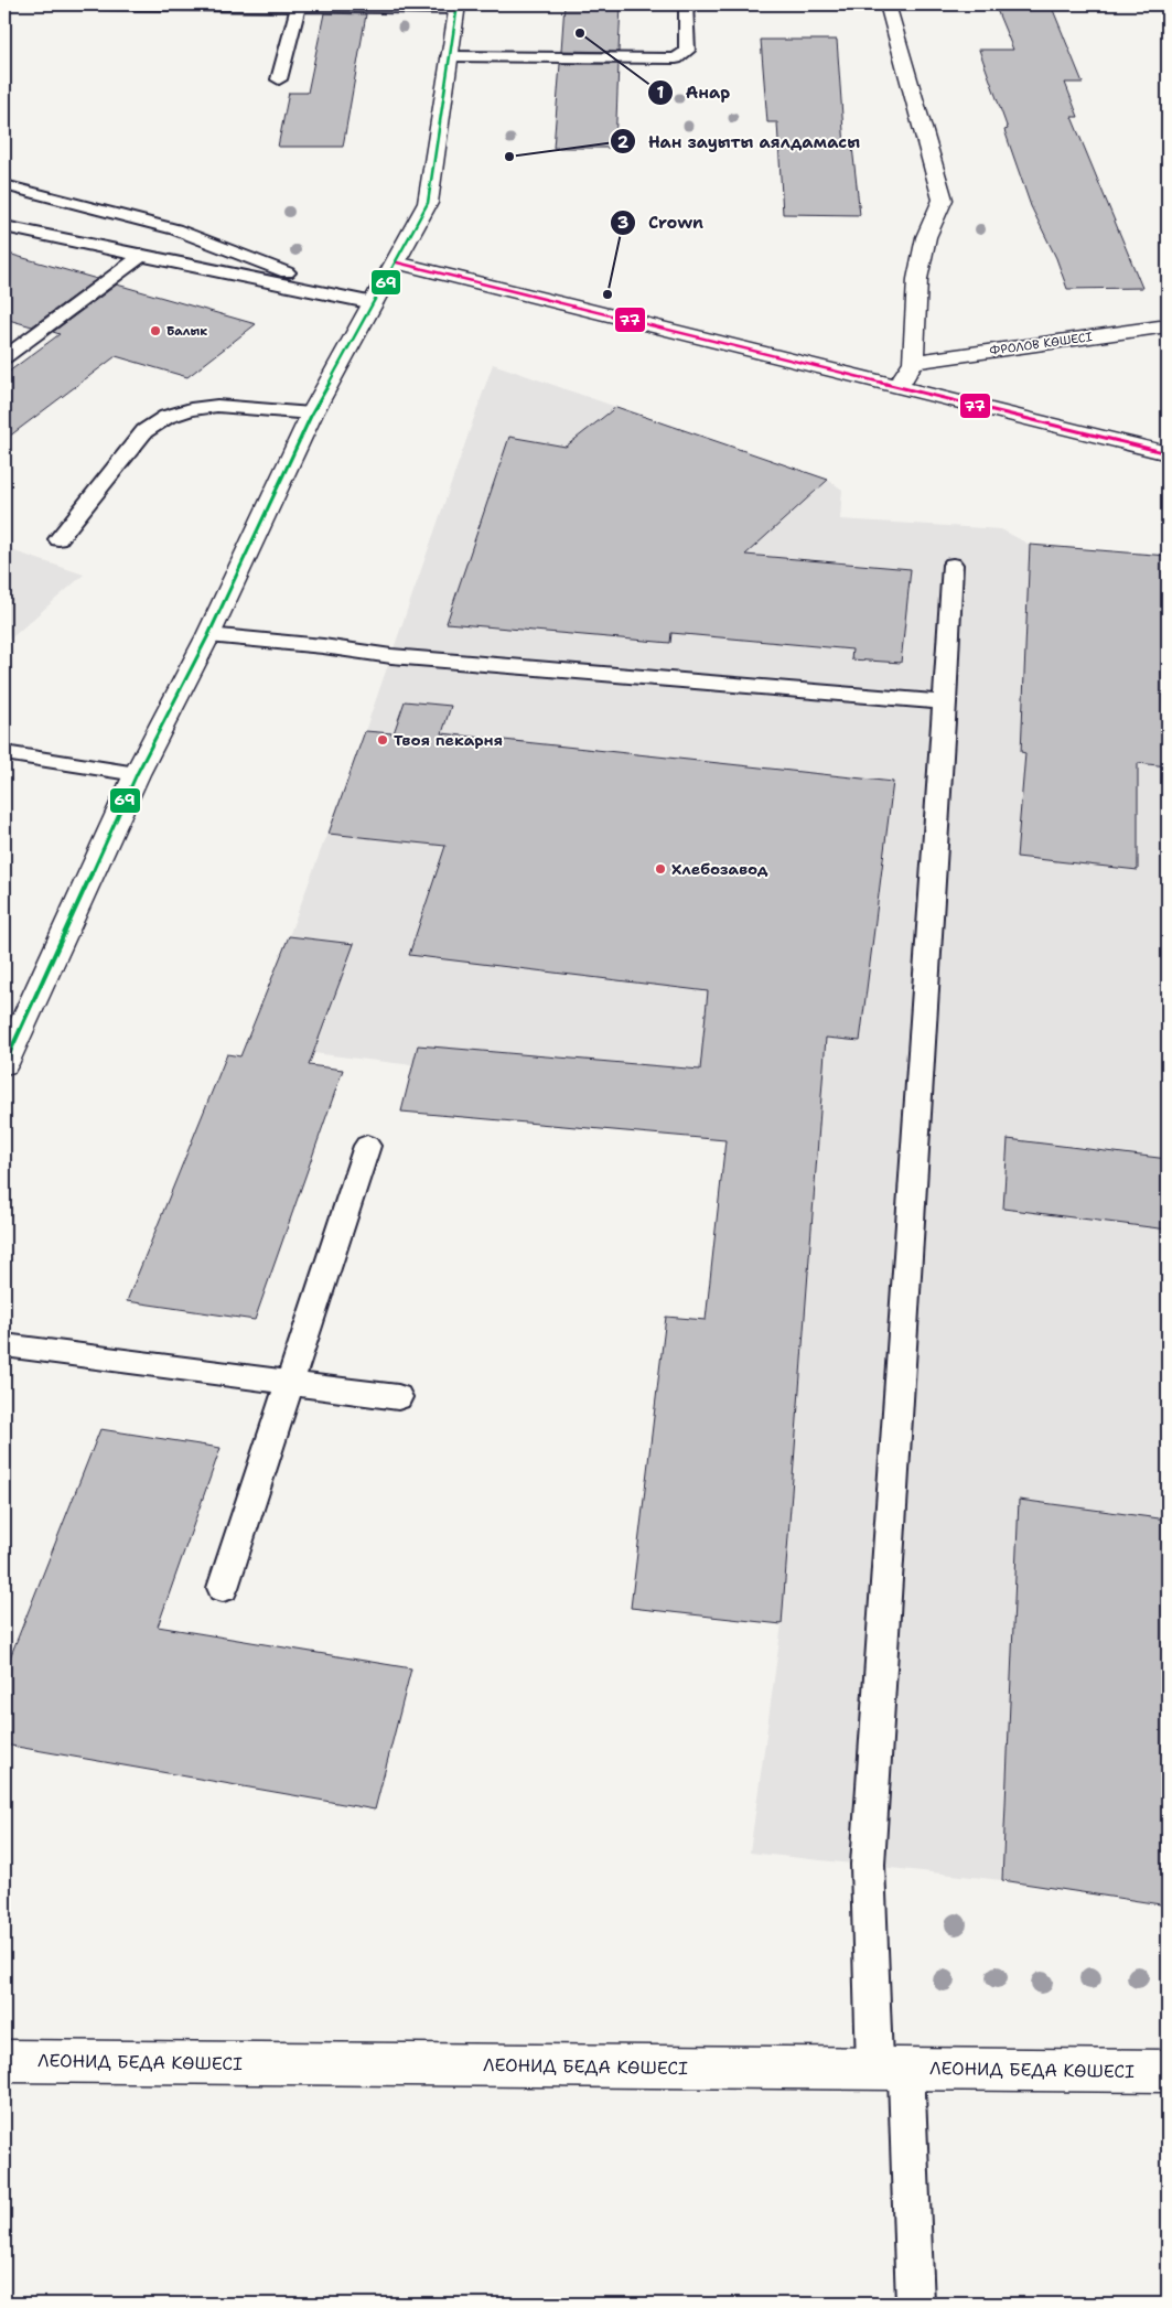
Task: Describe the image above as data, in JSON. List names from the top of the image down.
{
  "streets": {
    "street": ["ФРОЛОВ КӨШЕСІ", "ЛЕОНИД БЕДА КӨШЕСІ"]
  },
  "places": [
    "Анар",
    "Нан зауыты аялдамасы",
    "Crown",
    "Балык",
    "Твоя пекарня",
    "Хлебозавод"
  ],
  "lines": ["transit line 69", "transit line 77"]
}
